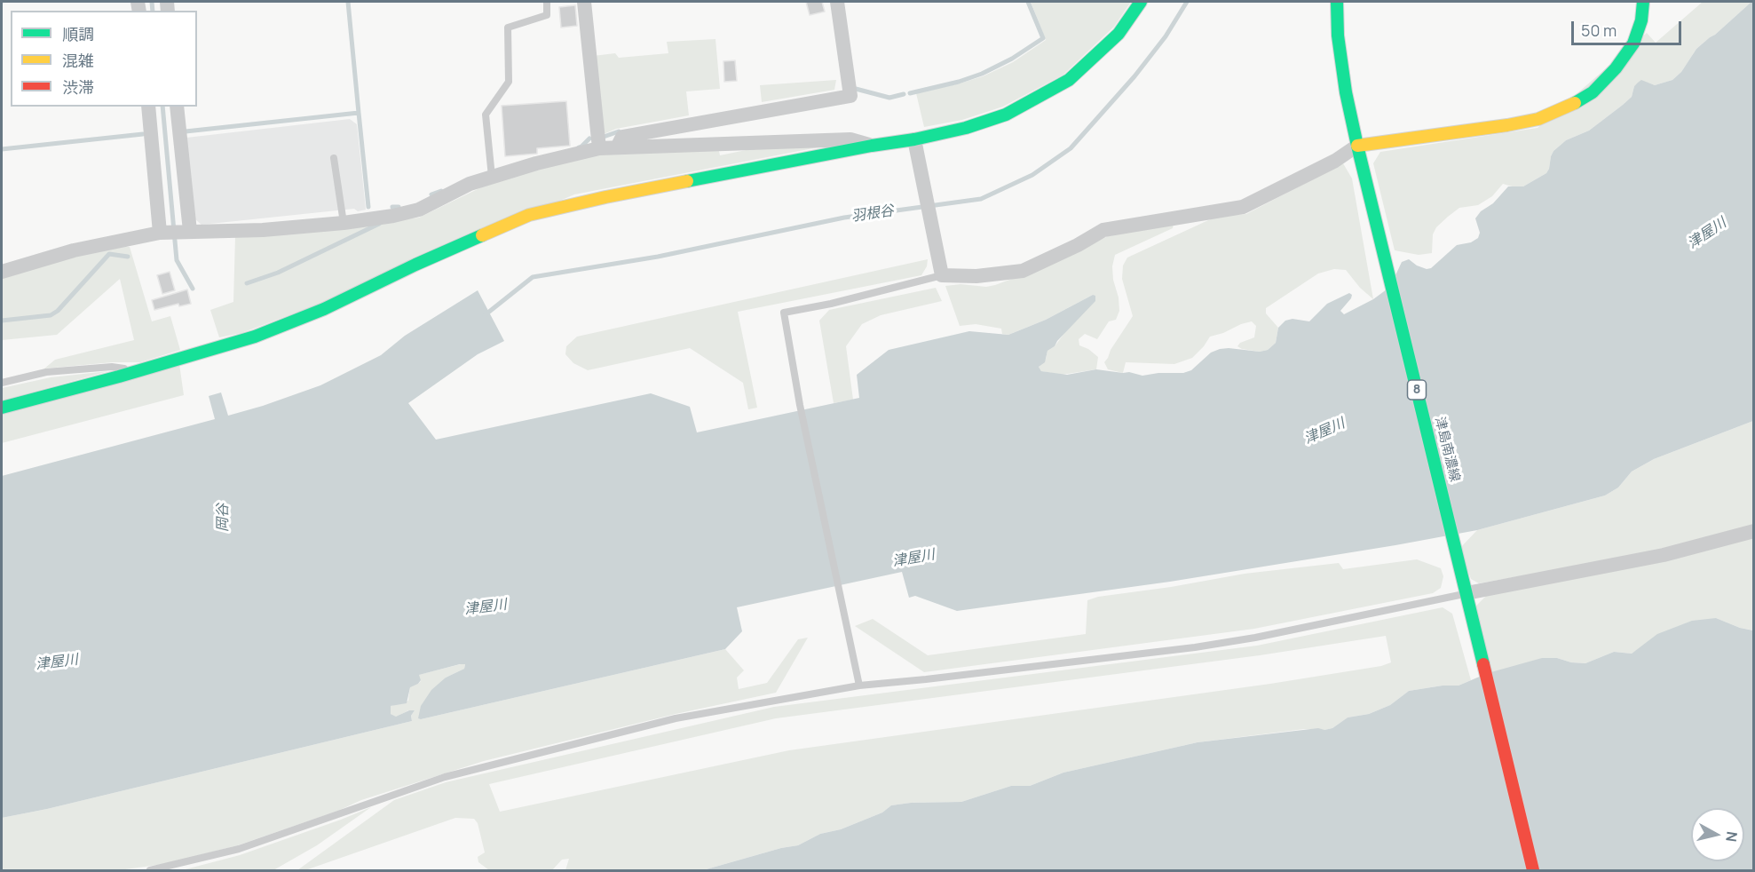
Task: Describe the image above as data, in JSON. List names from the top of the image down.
{
  "streets": {
    "street": ["8", "津島南濃線"]
  },
  "water": ["羽根谷", "津屋川", "岡谷"],
  "legend": ["順調", "混雑", "渋滞"],
  "scale_bar": "50 m",
  "north": "right"
}
